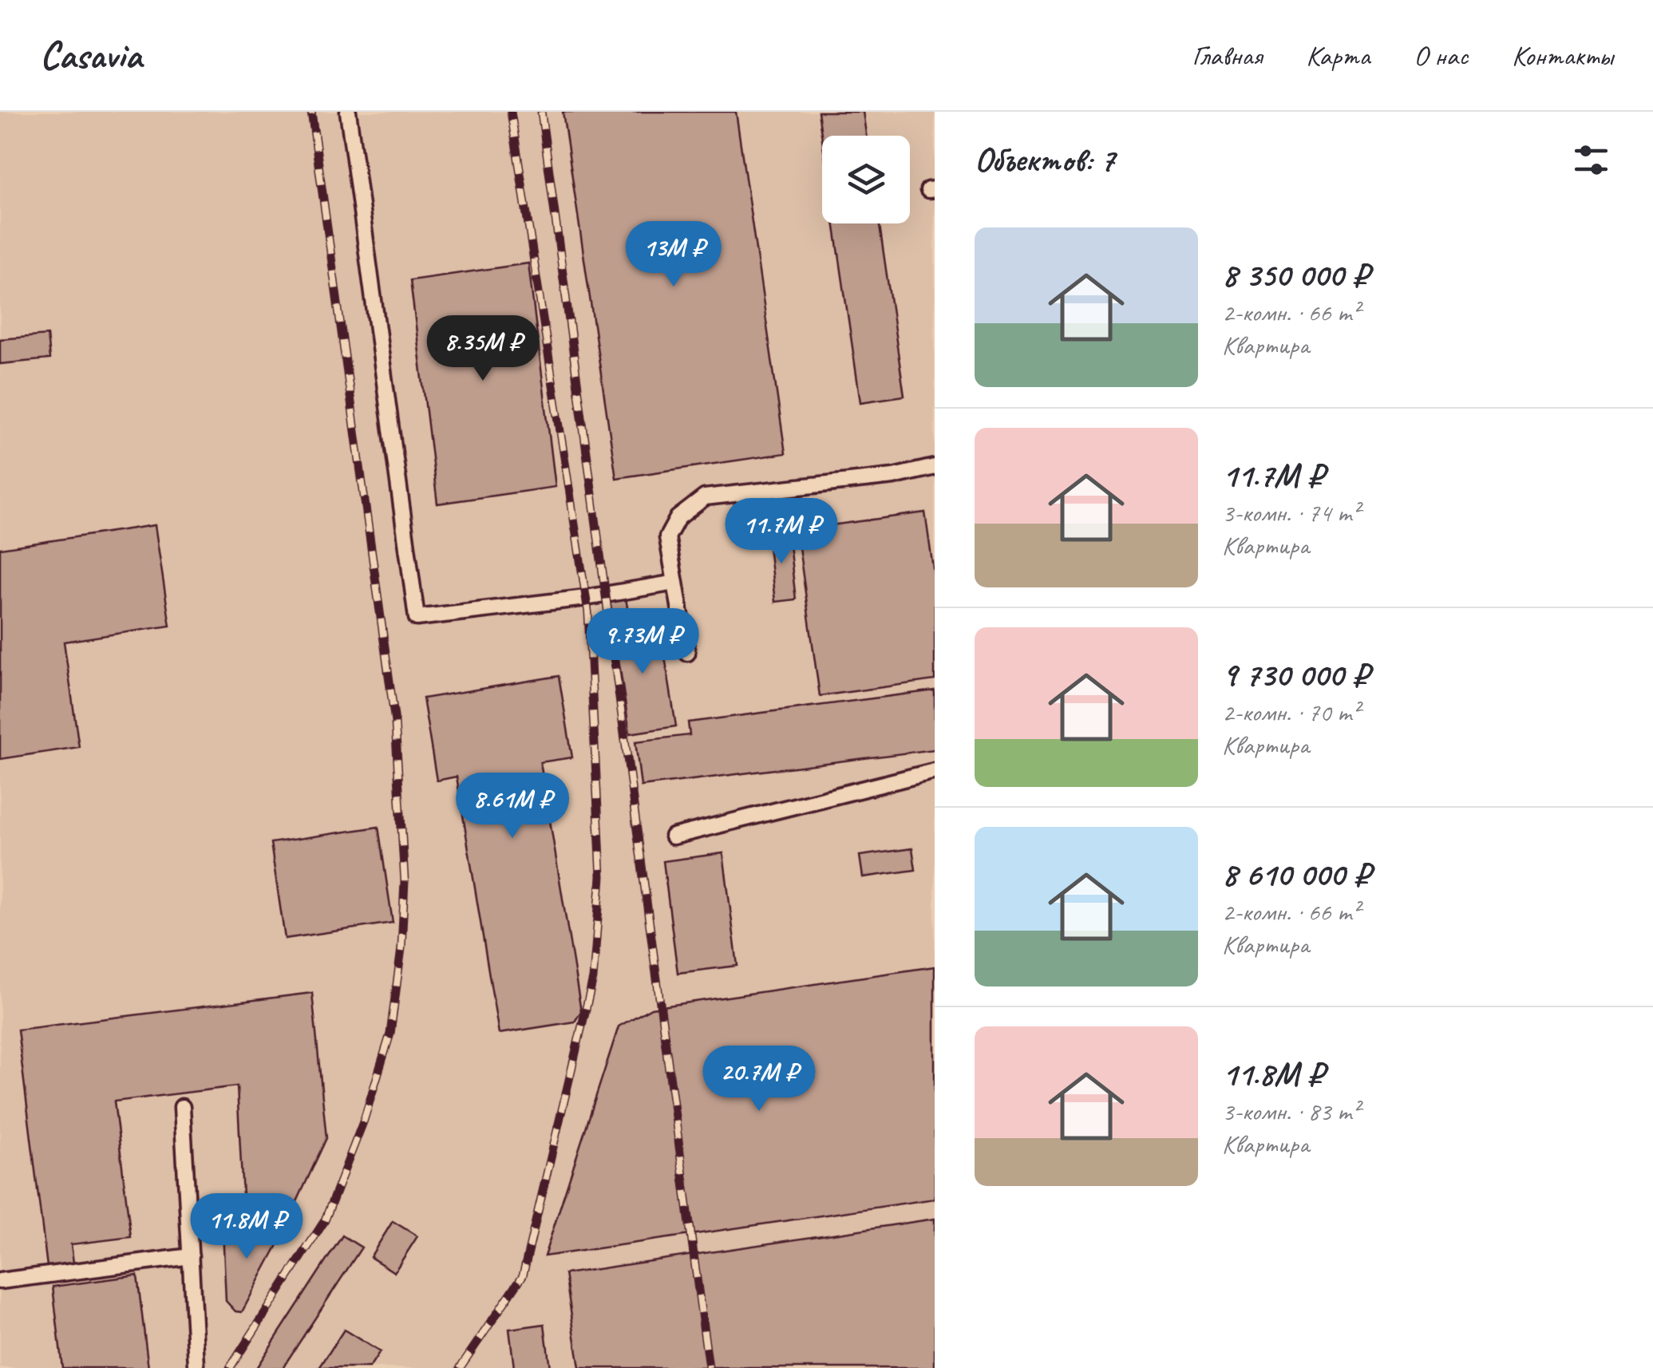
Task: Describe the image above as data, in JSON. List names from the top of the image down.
{
  "page": {
    "header": "Casavia",
    "nav": [
      "Главная",
      "Карта",
      "О нас",
      "Контакты"
    ],
    "heading": "Объектов: 7",
    "list": [
      {
        "name": "8 350 000 ₽",
        "note": "2-комн. · 66 m² · Квартира"
      },
      {
        "name": "11.7M ₽",
        "note": "3-комн. · 74 m² · Квартира"
      },
      {
        "name": "9 730 000 ₽",
        "note": "2-комн. · 70 m² · Квартира"
      },
      {
        "name": "8 610 000 ₽",
        "note": "2-комн. · 66 m² · Квартира"
      },
      {
        "name": "11.8M ₽",
        "note": "3-комн. · 83 m² · Квартира"
      }
    ],
    "price": [
      "13M ₽",
      "8.35M ₽",
      "11.7M ₽",
      "9.73M ₽",
      "8.61M ₽",
      "20.7M ₽",
      "11.8M ₽"
    ]
  }
}
